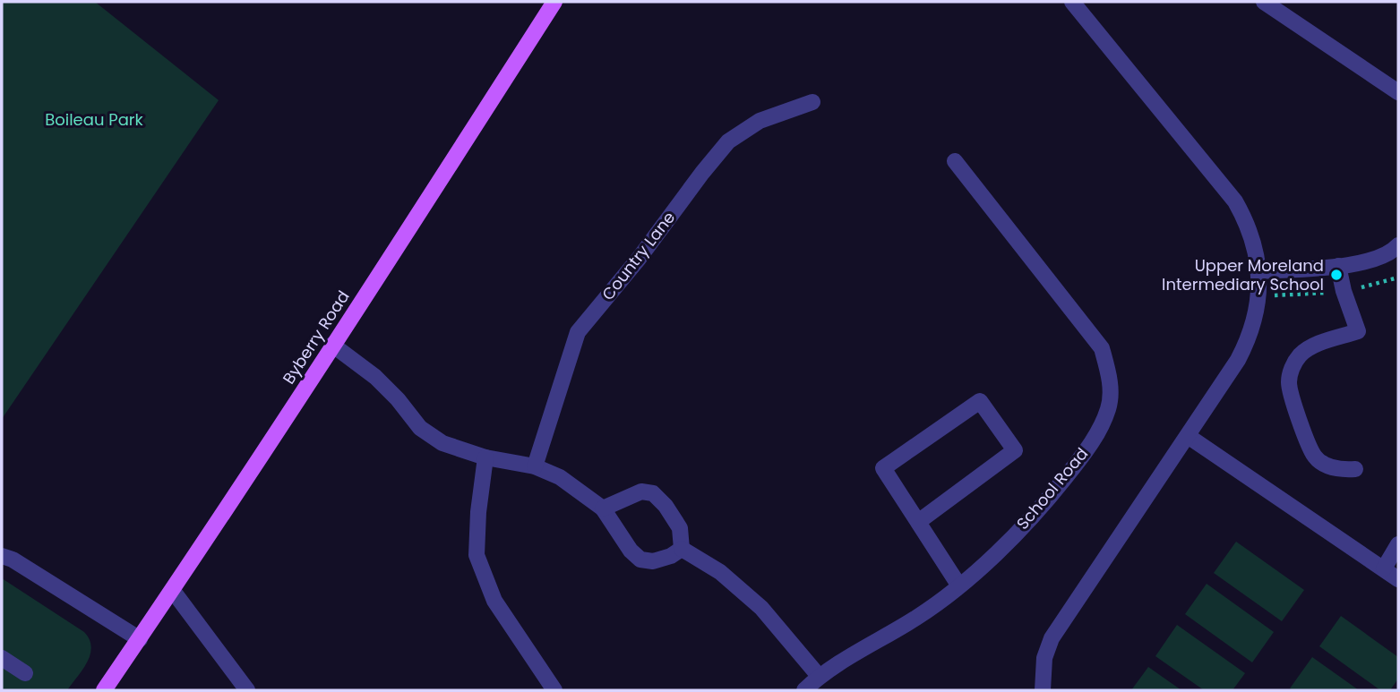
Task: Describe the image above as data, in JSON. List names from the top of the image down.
{
  "streets": {
    "main road": ["Byberry Road"],
    "street": ["Country Lane", "School Road"]
  },
  "parks": ["Boileau Park"],
  "places": ["Upper Moreland Intermediary School"]
}
